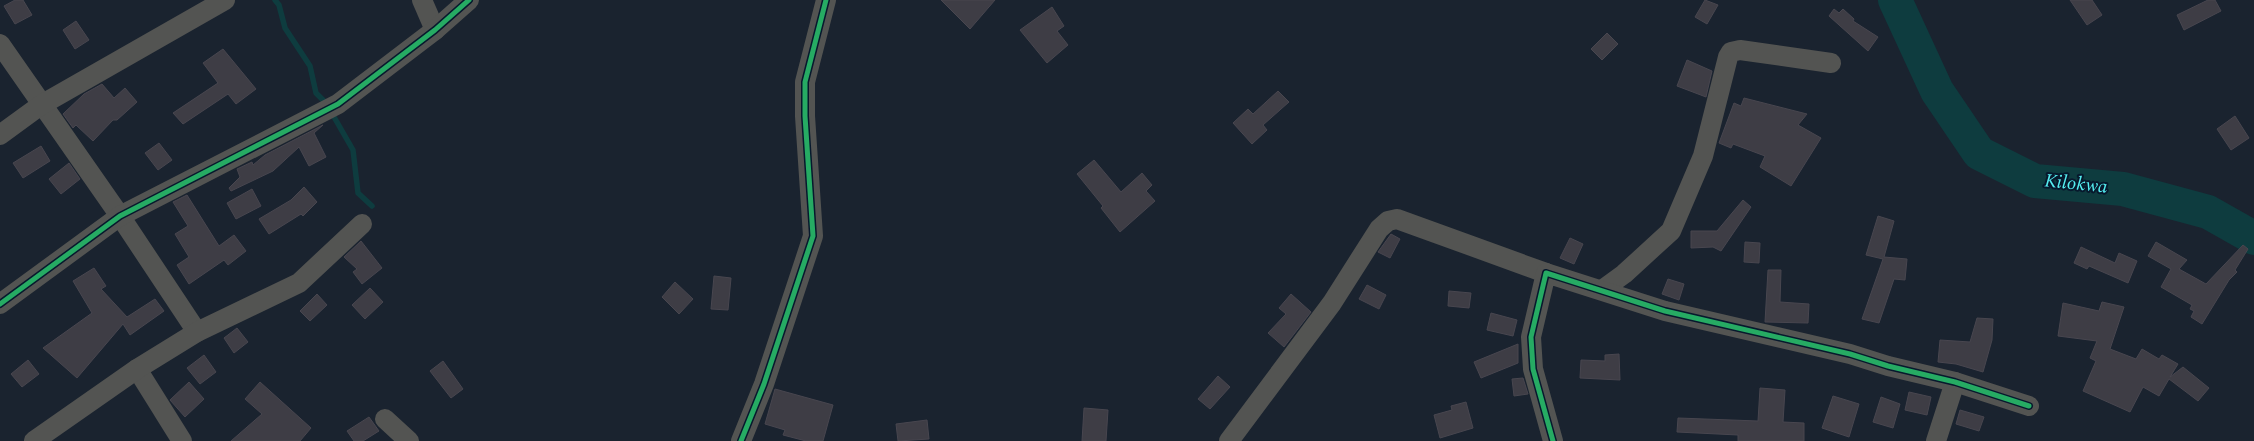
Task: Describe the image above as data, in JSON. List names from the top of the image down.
{
  "water": ["Kilokwa"]
}
